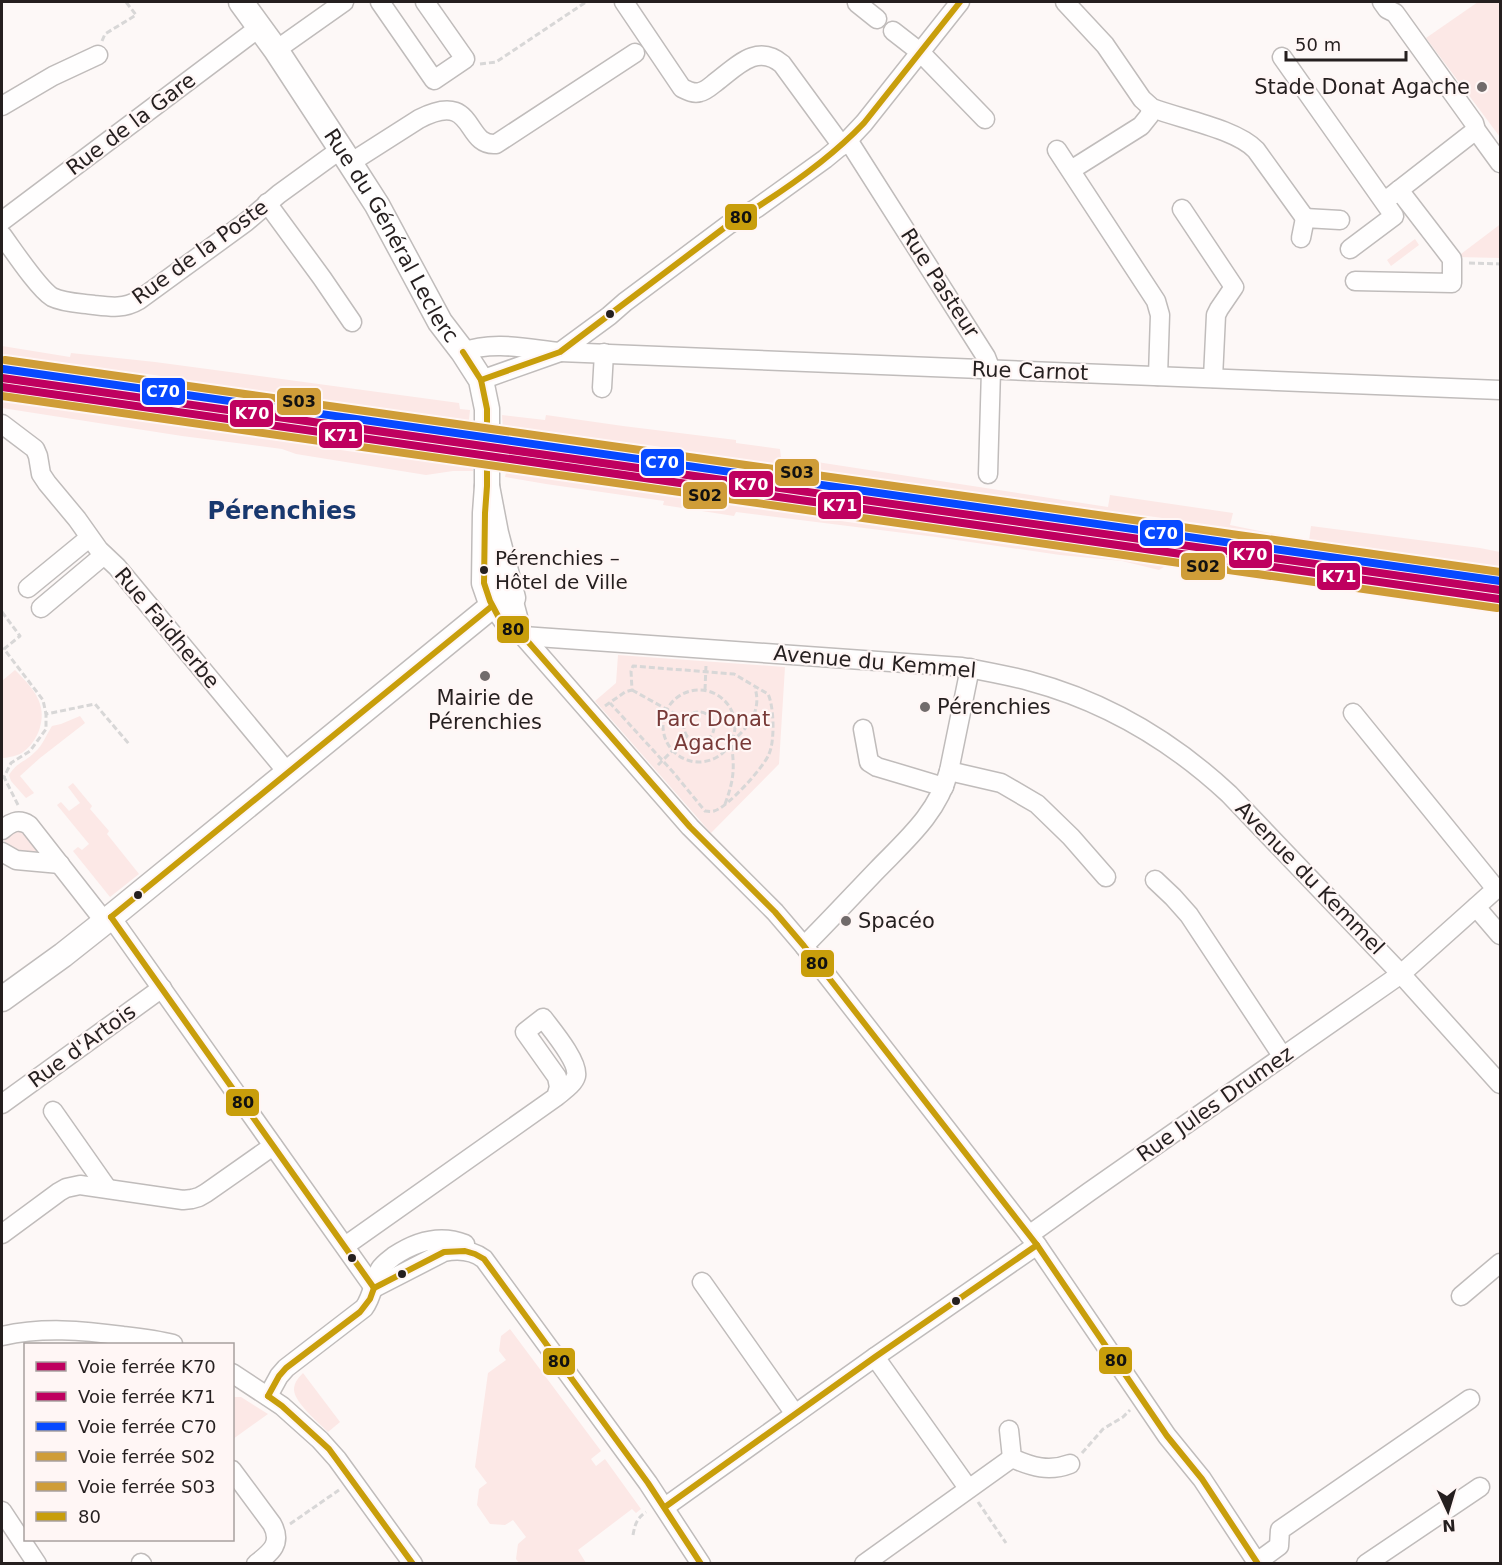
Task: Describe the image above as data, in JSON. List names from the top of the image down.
{
  "streets": {
    "main road": ["Rue du Général Leclerc"],
    "street": [
      "Rue de la Gare",
      "Rue de la Poste",
      "Rue Pasteur",
      "Rue Carnot",
      "Rue Faidherbe",
      "Avenue du Kemmel",
      "Rue d'Artois",
      "Rue Jules Drumez"
    ]
  },
  "crossings": [
    ["Rue de la Gare", "Rue du Général Leclerc"],
    ["Rue du Général Leclerc", "Rue de la Poste"],
    ["Rue du Général Leclerc", "Rue Carnot"],
    ["Rue Pasteur", "Rue Carnot"],
    ["Avenue du Kemmel", "Rue Jules Drumez"]
  ],
  "districts": ["Pérenchies"],
  "parks": ["Parc Donat Agache"],
  "places": [
    "Stade Donat Agache",
    "Pérenchies – Hôtel de Ville",
    "Mairie de Pérenchies",
    "Pérenchies",
    "Spacéo"
  ],
  "lines": [
    "transit line 80",
    "rail line S03",
    "rail line C70",
    "rail line K70",
    "rail line K71",
    "rail line S02"
  ],
  "legend": [
    "Voie ferrée K70",
    "Voie ferrée K71",
    "Voie ferrée C70",
    "Voie ferrée S02",
    "Voie ferrée S03",
    "80"
  ],
  "scale_bar": "50 m",
  "north": "bottom"
}
